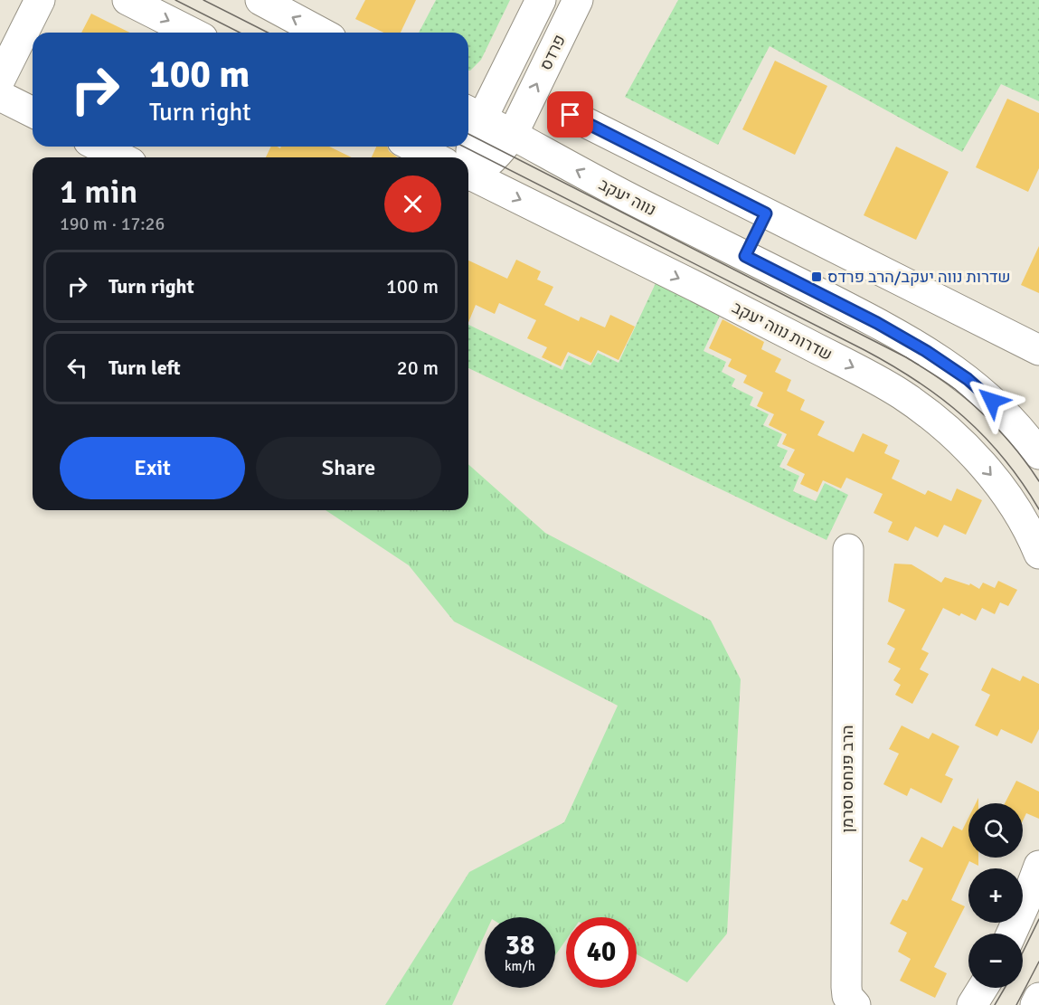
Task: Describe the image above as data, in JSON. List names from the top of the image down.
{
  "streets": {
    "street": [
      "פרדס",
      "נווה יעקב",
      "שדרות נווה יעקב",
      "הרב פנחס וסרמן"
    ]
  },
  "crossings": [
    ["פרדס", "נווה יעקב"]
  ],
  "places": {
    "transit": ["שדרות נווה יעקב/הרב פרדס"]
  },
  "page": {
    "turn": ["100 m", "Turn right"],
    "heading": ["1 min", "190 m · 17:26"],
    "list": [
      {
        "name": "Turn right",
        "value": "100 m"
      },
      {
        "name": "Turn left",
        "value": "20 m"
      }
    ],
    "buttons": ["Exit", "Share"],
    "map_buttons": ["+", "−"],
    "speed": "38 km/h",
    "limit": "40"
  }
}
